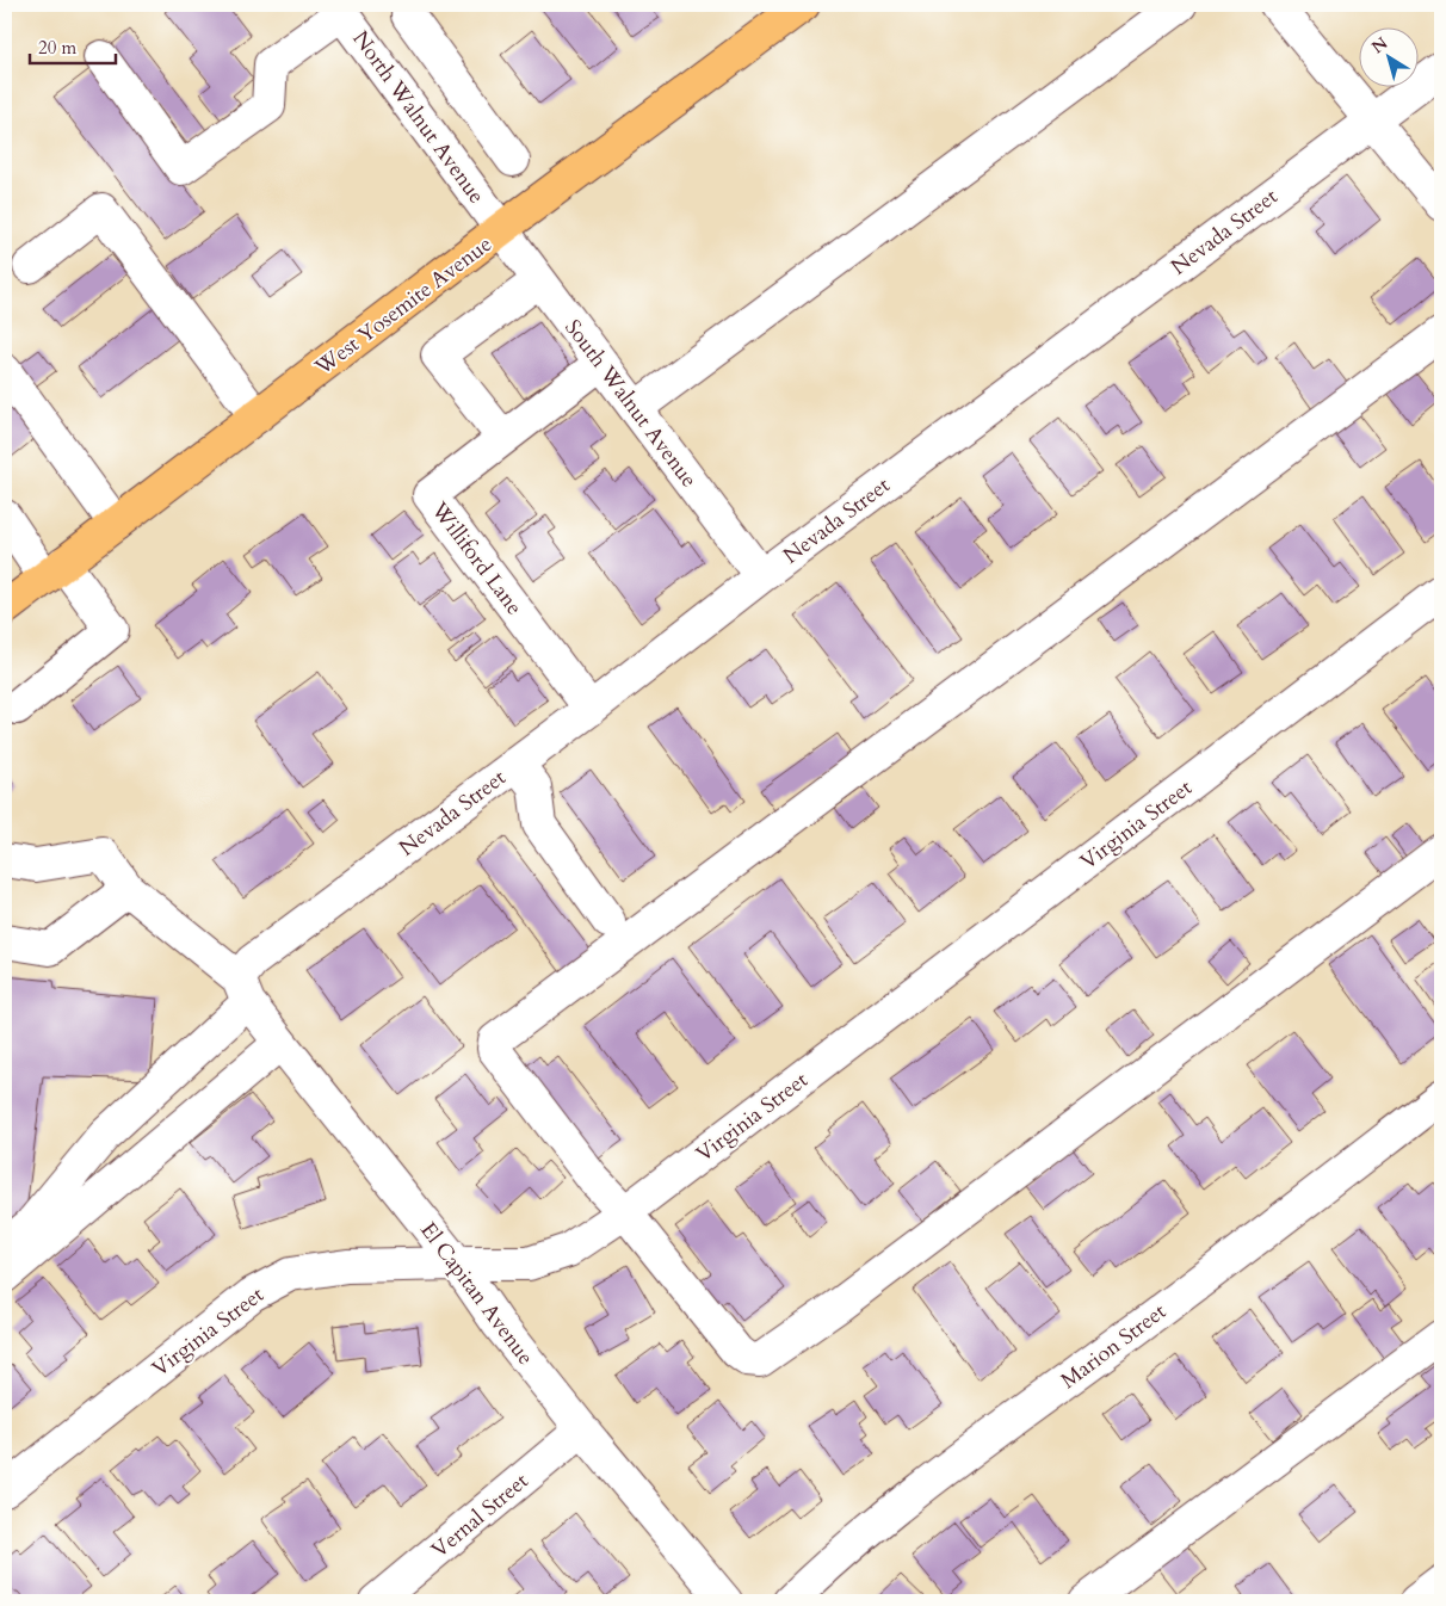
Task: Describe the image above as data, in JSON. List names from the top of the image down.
{
  "streets": {
    "main road": ["West Yosemite Avenue"],
    "street": [
      "North Walnut Avenue",
      "Nevada Street",
      "South Walnut Avenue",
      "Williford Lane",
      "Virginia Street",
      "El Capitan Avenue",
      "Marion Street",
      "Vernal Street"
    ]
  },
  "crossings": [
    ["North Walnut Avenue", "West Yosemite Avenue"],
    ["North Walnut Avenue", "South Walnut Avenue"],
    ["Nevada Street", "South Walnut Avenue"],
    ["Nevada Street", "Williford Lane"],
    ["Nevada Street", "El Capitan Avenue"],
    ["West Yosemite Avenue", "South Walnut Avenue"],
    ["South Walnut Avenue", "Williford Lane"],
    ["Virginia Street", "El Capitan Avenue"],
    ["El Capitan Avenue", "Vernal Street"]
  ],
  "scale_bar": "20 m",
  "north": "top left"
}
